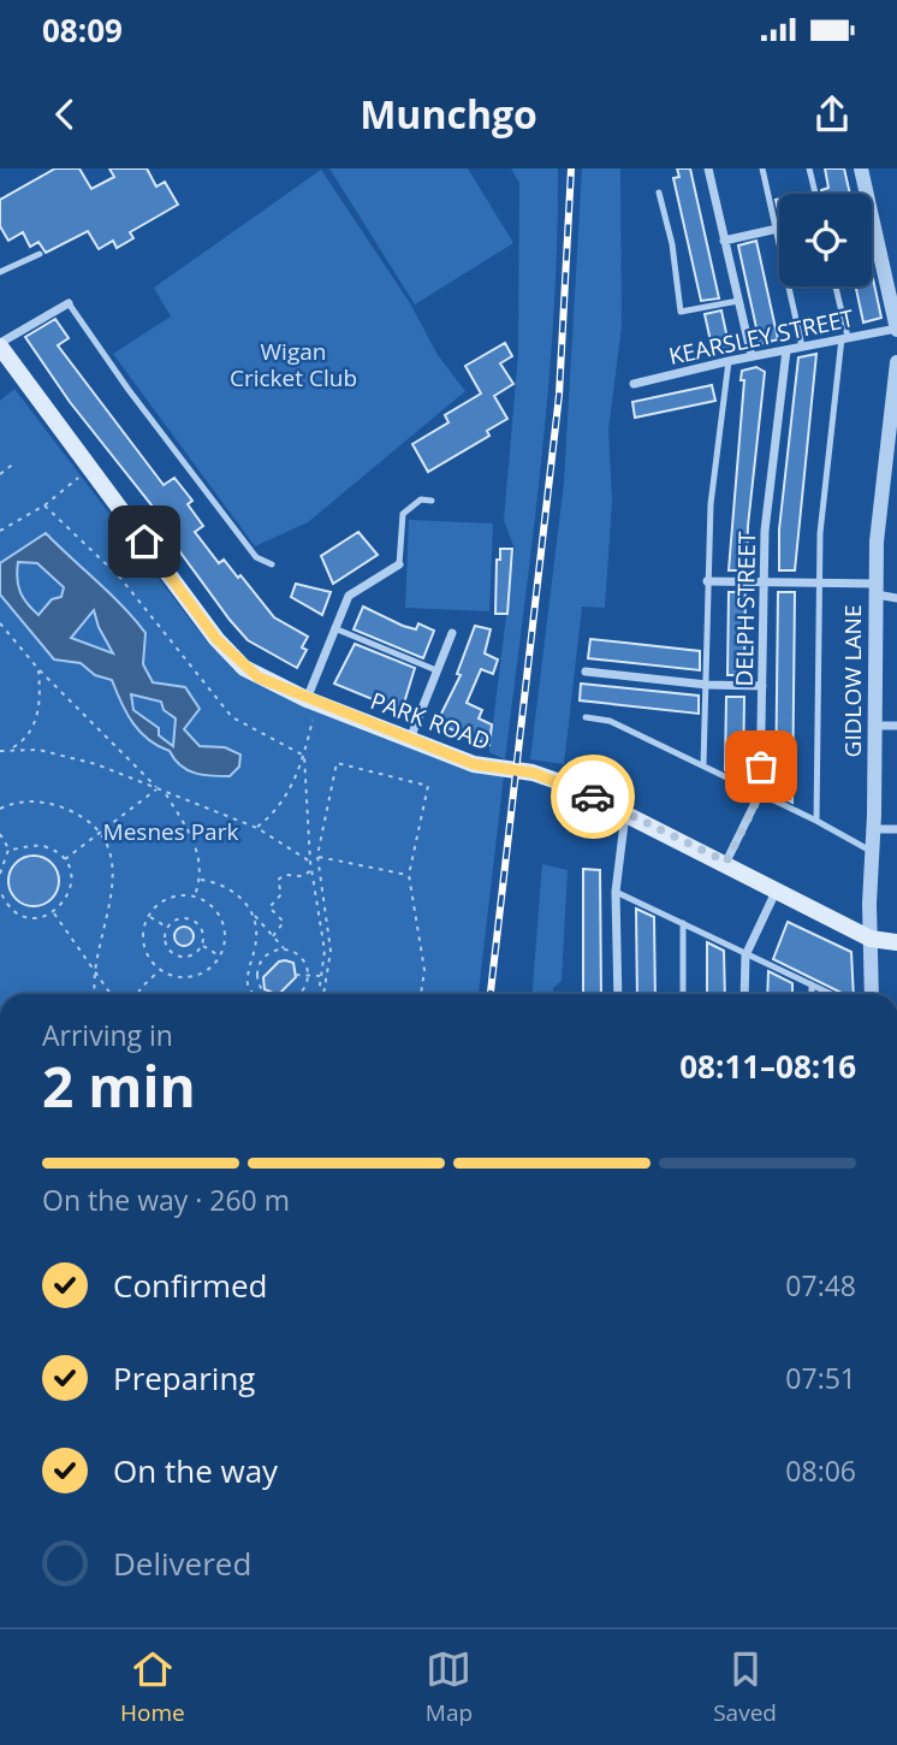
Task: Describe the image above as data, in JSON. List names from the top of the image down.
{
  "streets": {
    "main road": ["PARK ROAD"],
    "street": ["KEARSLEY STREET", "DELPH STREET", "GIDLOW LANE"]
  },
  "crossings": [
    ["KEARSLEY STREET", "DELPH STREET"],
    ["DELPH STREET", "PARK ROAD"],
    ["GIDLOW LANE", "PARK ROAD"]
  ],
  "parks": ["Wigan Cricket Club", "Mesnes Park"],
  "page": {
    "status": "08:09",
    "header": "Munchgo",
    "heading": ["2 min", "Arriving in", "08:11–08:16"],
    "bar": "On the way · 260 m",
    "list": [
      ["Confirmed", "07:48"],
      ["Preparing", "07:51"],
      ["On the way", "08:06"],
      "Delivered"
    ],
    "tabs": ["Home", "Map", "Saved"]
  }
}
